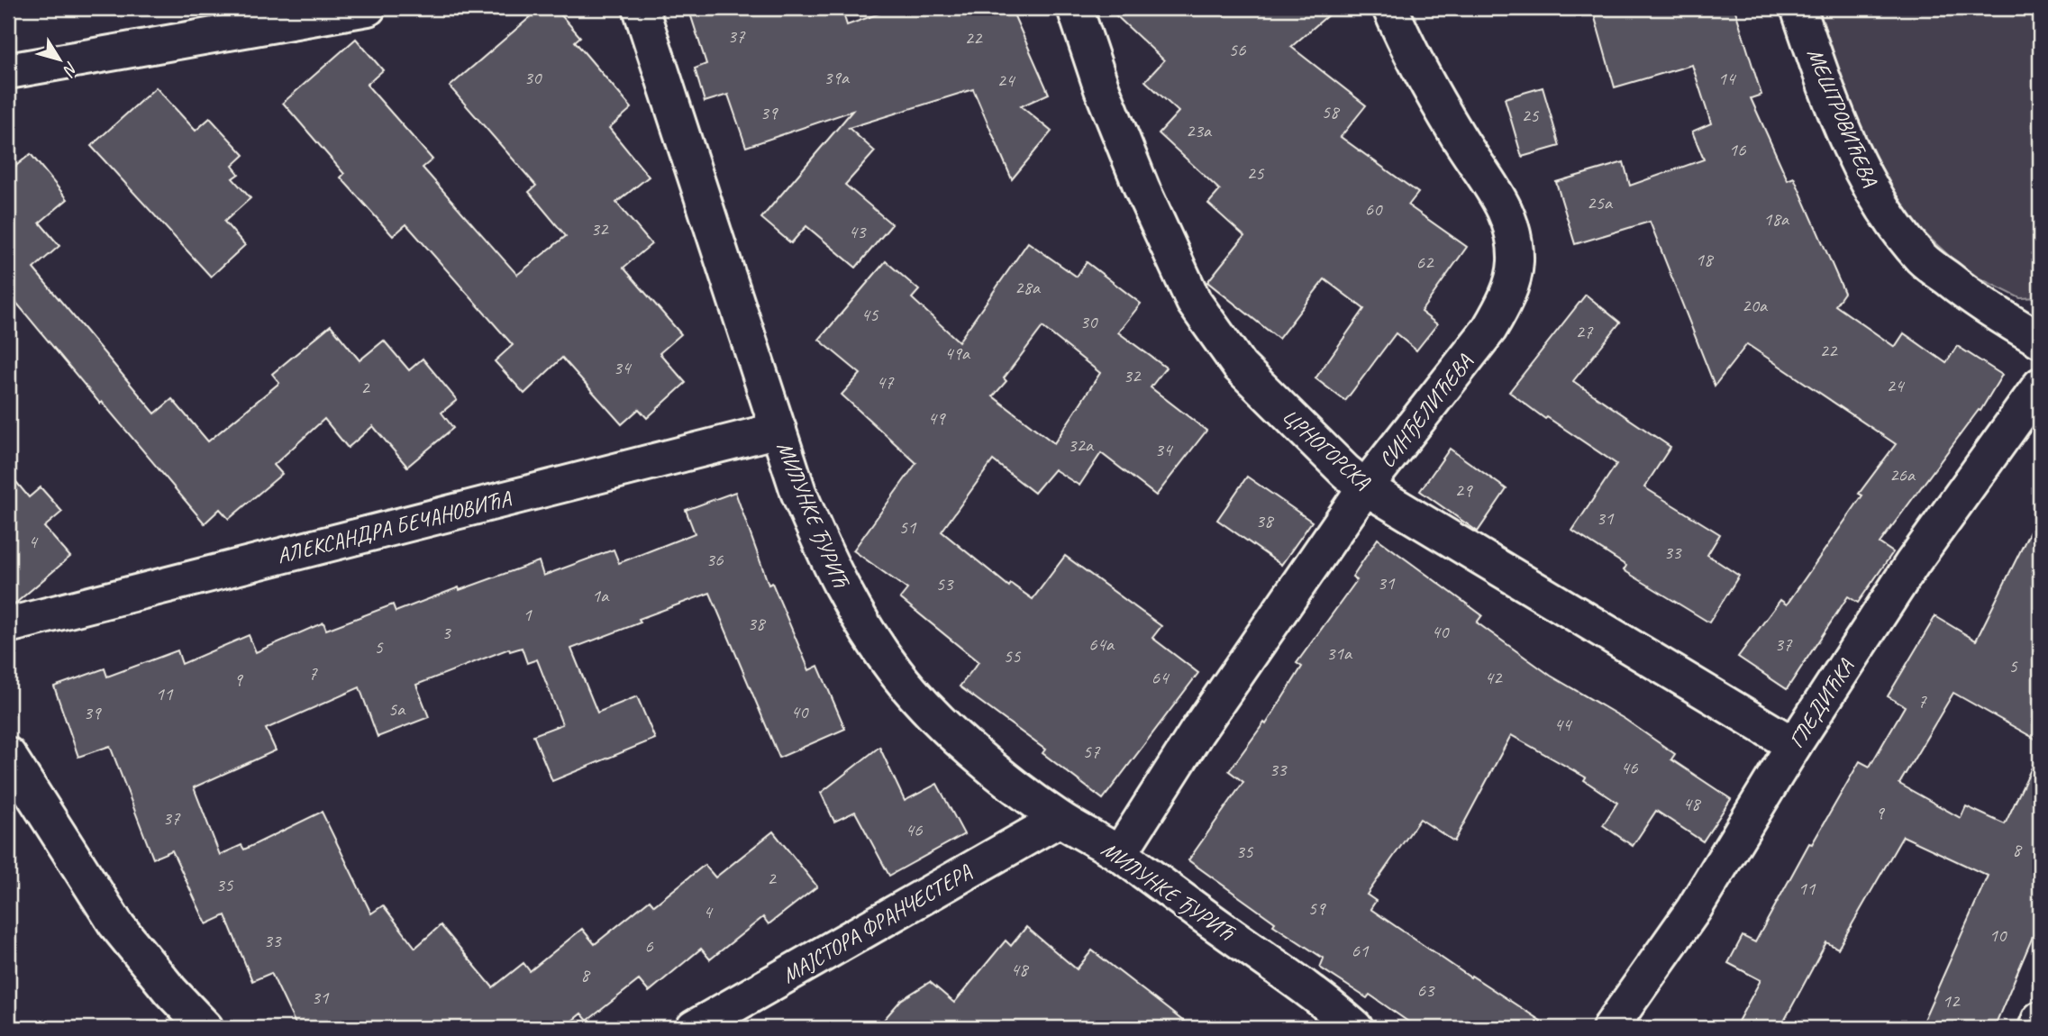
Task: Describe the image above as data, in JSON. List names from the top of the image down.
{
  "streets": {
    "street": [
      "МЕШТРОВИЋЕВА",
      "СИНЂЕЛИЋЕВА",
      "ЦРНОГОРСКА",
      "МИЛУНКЕ ЂУРИЋ",
      "АЛЕКСАНДРА БЕЧАНОВИЋА",
      "ГЛЕДИЋКА",
      "МАЈСТОРА ФРАНЧЕСТЕРА"
    ]
  },
  "crossings": [
    ["СИНЂЕЛИЋЕВА", "ЦРНОГОРСКА"],
    ["СИНЂЕЛИЋЕВА", "МИЛУНКЕ ЂУРИЋ"],
    ["ЦРНОГОРСКА", "ГЛЕДИЋКА"],
    ["МИЛУНКЕ ЂУРИЋ", "АЛЕКСАНДРА БЕЧАНОВИЋА"],
    ["МИЛУНКЕ ЂУРИЋ", "МАЈСТОРА ФРАНЧЕСТЕРА"]
  ],
  "house_numbers": [
    "37",
    "22",
    "56",
    "30",
    "39a",
    "14",
    "24",
    "58",
    "39",
    "25",
    "23a",
    "16",
    "25",
    "25a",
    "60",
    "18a",
    "32",
    "43",
    "18",
    "62",
    "28a",
    "20a",
    "45",
    "30",
    "27",
    "22",
    "49a",
    "34",
    "32",
    "47",
    "24",
    "2",
    "49",
    "32a",
    "34",
    "26a",
    "29",
    "31",
    "38",
    "51",
    "4",
    "33",
    "36",
    "31",
    "53",
    "1a",
    "1",
    "38",
    "40",
    "3",
    "64a",
    "37",
    "5",
    "31a",
    "55",
    "5",
    "7",
    "64",
    "42",
    "9",
    "11",
    "7",
    "5a",
    "40",
    "39",
    "44",
    "57",
    "46",
    "33",
    "48",
    "9",
    "37",
    "46",
    "8",
    "35",
    "2",
    "35",
    "11",
    "59",
    "4",
    "10",
    "33",
    "6",
    "61",
    "48",
    "8",
    "63",
    "31",
    "12"
  ],
  "north": "bottom right"
}
